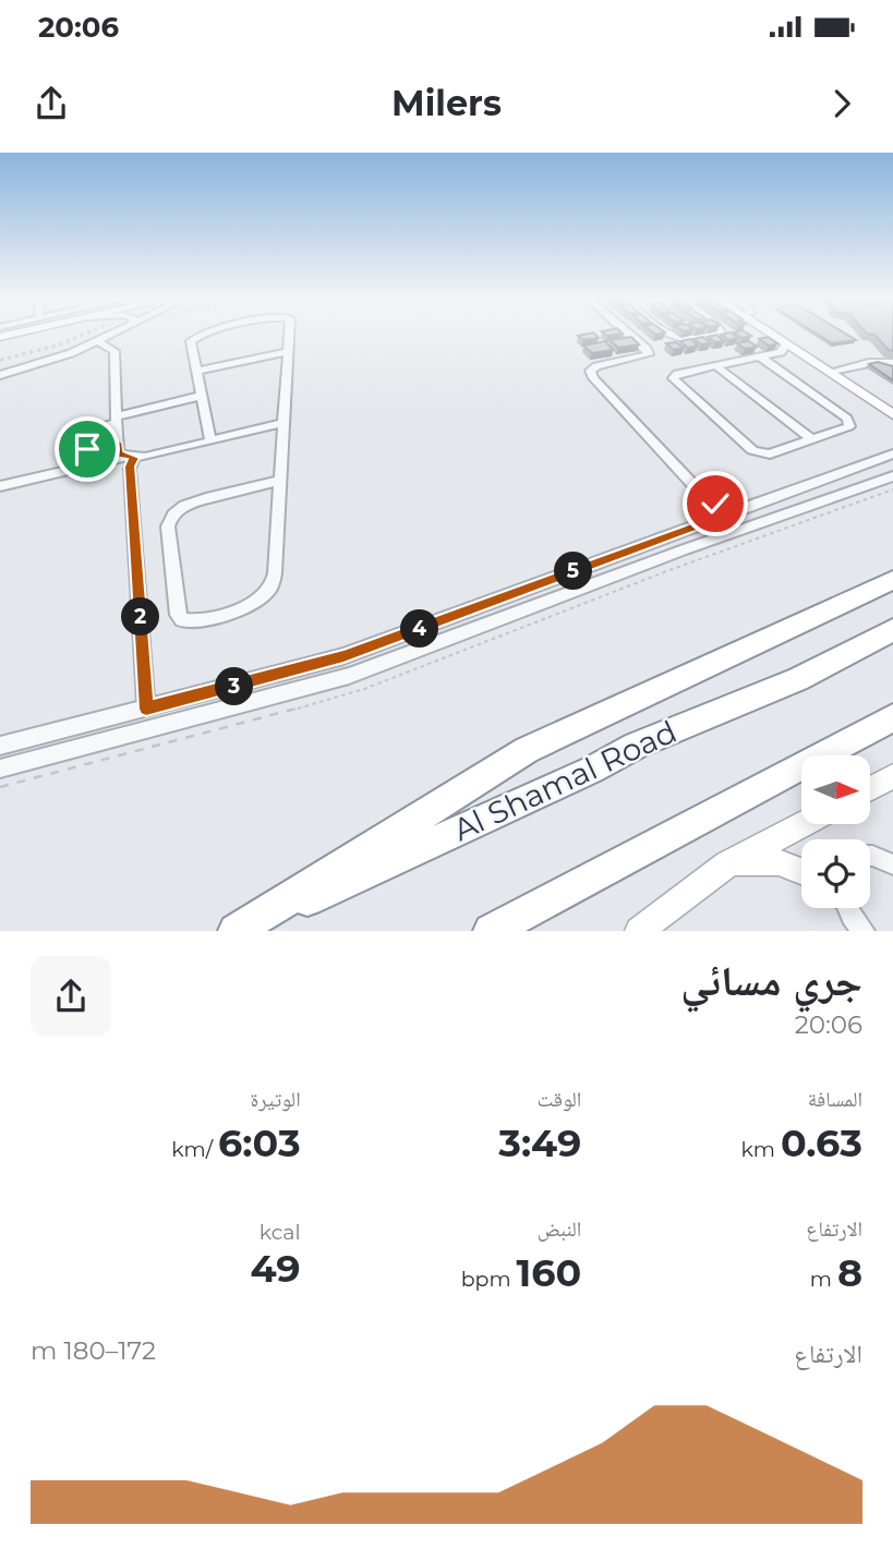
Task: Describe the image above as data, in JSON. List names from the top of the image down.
{
  "streets": {
    "highway": ["Al Shamal Road"]
  },
  "north": "right",
  "page": {
    "status": "20:06",
    "header": "Milers",
    "pins": [
      "5",
      "2",
      "4",
      "3"
    ],
    "heading": ["جري مسائي", "20:06"],
    "stats": [
      ["المسافة", "0.63 km"],
      ["الوقت", "3:49"],
      ["الوتيرة", "6:03 /km"],
      ["الارتفاع", "8 m"],
      ["النبض", "160 bpm"],
      ["kcal", "49"]
    ],
    "chart": ["الارتفاع", "172–180 m"]
  }
}
